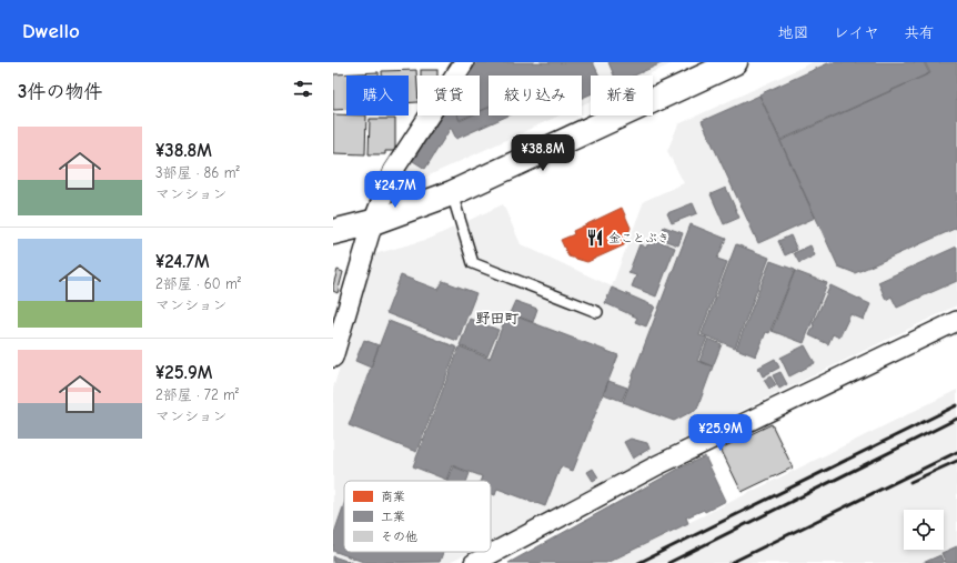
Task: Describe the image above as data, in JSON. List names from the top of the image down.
{
  "districts": ["野田町"],
  "places": {
    "restaurant": ["金ことぶき"]
  },
  "legend": ["商業", "工業", "その他"],
  "page": {
    "header": "Dwello",
    "nav": ["地図", "レイヤ", "共有"],
    "heading": "3件の物件",
    "chip": [
      "購入",
      "賃貸",
      "絞り込み",
      "新着"
    ],
    "list": [
      {
        "name": "¥38.8M",
        "note": "3部屋 · 86 m² · マンション"
      },
      {
        "name": "¥24.7M",
        "note": "2部屋 · 60 m² · マンション"
      },
      {
        "name": "¥25.9M",
        "note": "2部屋 · 72 m² · マンション"
      }
    ],
    "price": ["¥38.8M", "¥24.7M", "¥25.9M"]
  }
}
